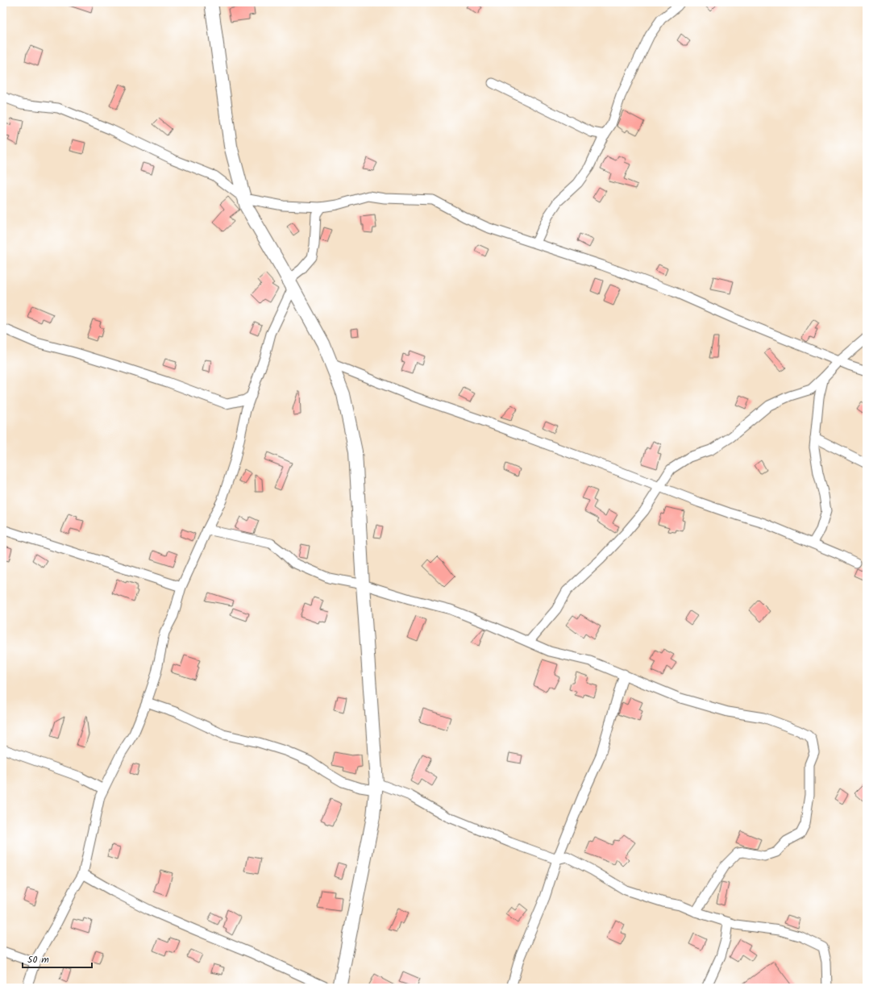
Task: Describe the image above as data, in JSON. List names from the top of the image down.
{
  "scale_bar": "50 m"
}
